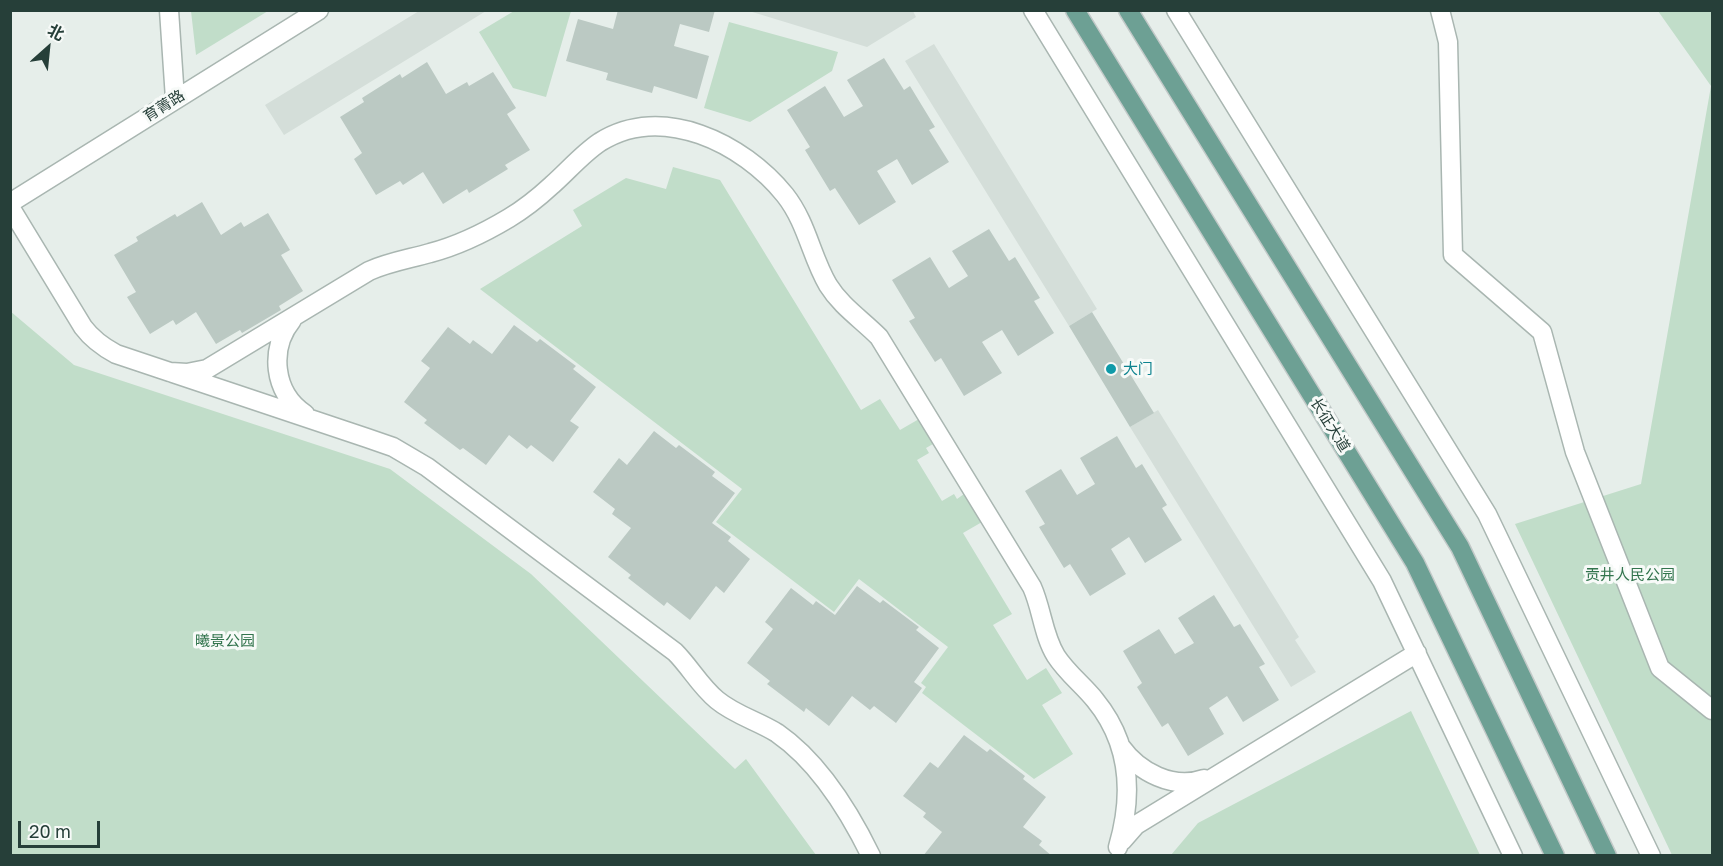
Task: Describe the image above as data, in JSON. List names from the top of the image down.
{
  "streets": {
    "main road": ["长征大道"],
    "street": ["育菁路"]
  },
  "parks": ["贡井人民公园", "曦景公园"],
  "places": ["大门"],
  "scale_bar": "20 m",
  "north": "top right"
}
